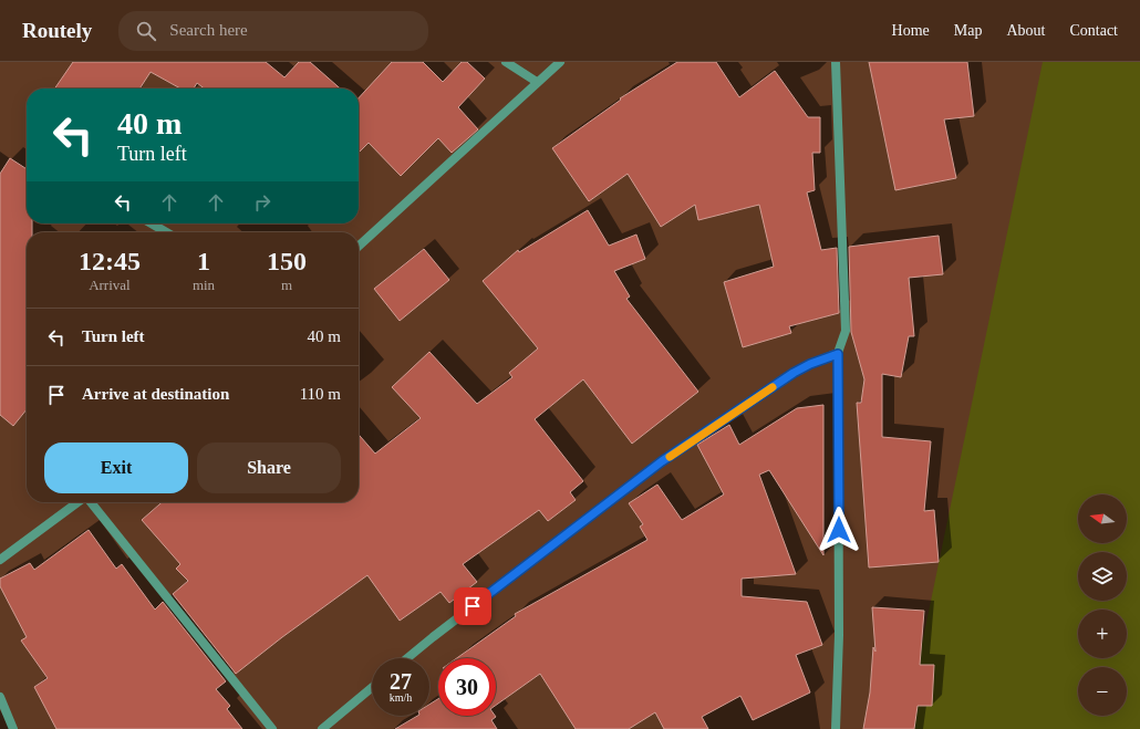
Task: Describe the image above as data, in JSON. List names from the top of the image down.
{
  "north": "left",
  "page": {
    "header": "Routely",
    "search": "Search here",
    "nav": [
      "Home",
      "Map",
      "About",
      "Contact"
    ],
    "turn": ["40 m", "Turn left"],
    "eta": [
      "12:45",
      "Arrival",
      "1",
      "min",
      "150",
      "m"
    ],
    "list": [
      {
        "name": "Turn left",
        "value": "40 m"
      },
      {
        "name": "Arrive at destination",
        "value": "110 m"
      }
    ],
    "buttons": ["Exit", "Share"],
    "map_buttons": ["+", "−"],
    "speed": "27 km/h",
    "limit": "30"
  }
}
